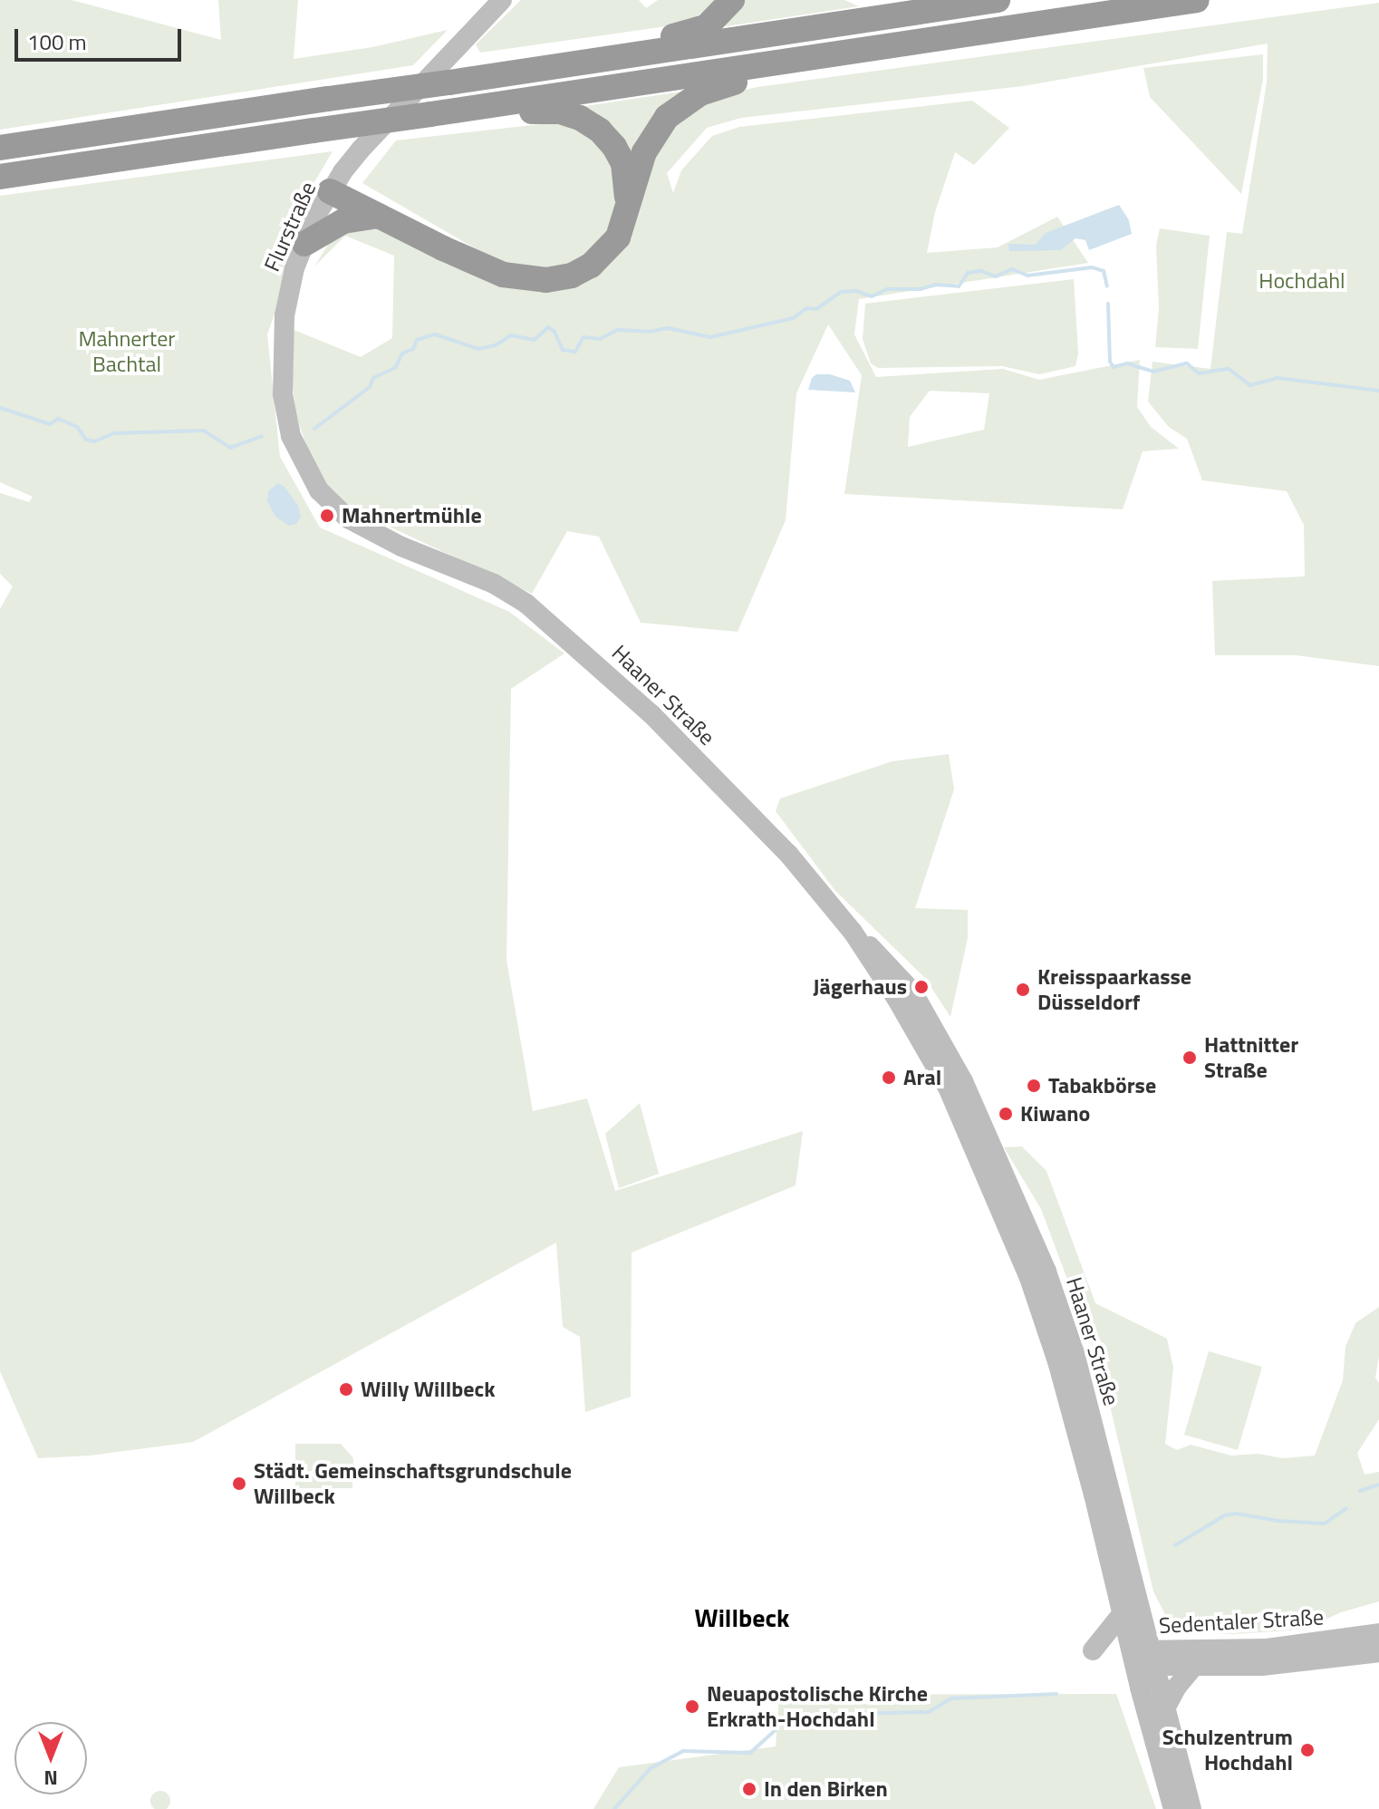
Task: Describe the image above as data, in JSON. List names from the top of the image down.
{
  "streets": {
    "main road": ["Flurstraße", "Haaner Straße", "Sedentaler Straße"]
  },
  "crossings": [
    ["Flurstraße", "Haaner Straße"],
    ["Haaner Straße", "Sedentaler Straße"]
  ],
  "districts": ["Willbeck"],
  "parks": ["Hochdahl", "Mahnerter Bachtal"],
  "places": [
    "Mahnertmühle",
    "Jägerhaus",
    "Kreisspaarkasse Düsseldorf",
    "Hattnitter Straße",
    "Aral",
    "Tabakbörse",
    "Kiwano",
    "Willy Willbeck",
    "Städt. Gemeinschaftsgrundschule Willbeck",
    "Neuapostolische Kirche Erkrath-Hochdahl",
    "Schulzentrum Hochdahl",
    "In den Birken"
  ],
  "scale_bar": "100 m",
  "north": "bottom"
}
